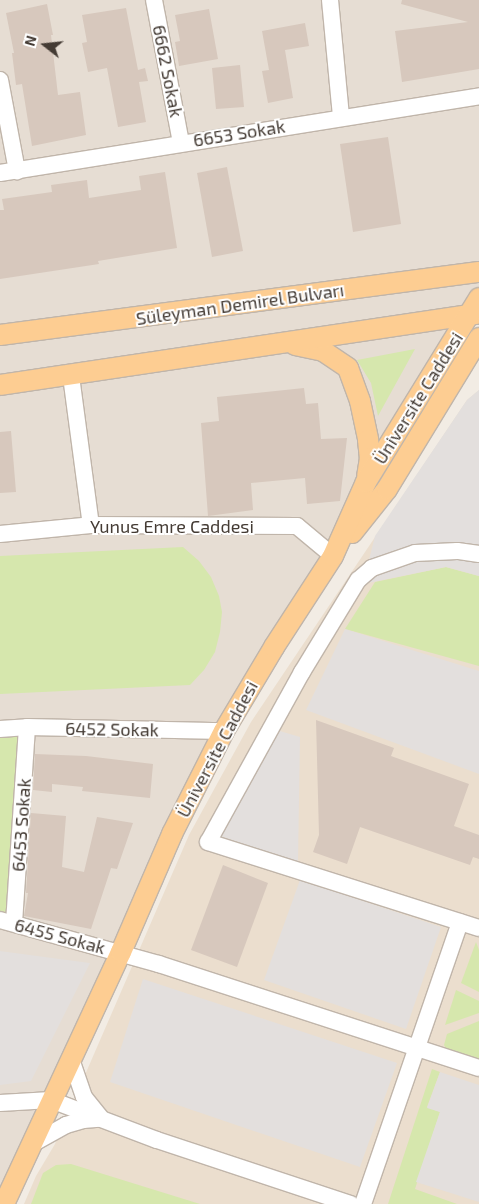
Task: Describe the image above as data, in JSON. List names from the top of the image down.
{
  "streets": {
    "main road": ["Süleyman Demirel Bulvarı", "Üniversite Caddesi"],
    "street": [
      "6662 Sokak",
      "6653 Sokak",
      "Yunus Emre Caddesi",
      "6452 Sokak",
      "6453 Sokak",
      "6455 Sokak"
    ]
  },
  "crossings": [
    ["6662 Sokak", "6653 Sokak"],
    ["Üniversite Caddesi", "Yunus Emre Caddesi"],
    ["Üniversite Caddesi", "6452 Sokak"],
    ["Üniversite Caddesi", "6455 Sokak"],
    ["6452 Sokak", "6453 Sokak"],
    ["6453 Sokak", "6455 Sokak"]
  ],
  "north": "left"
}
